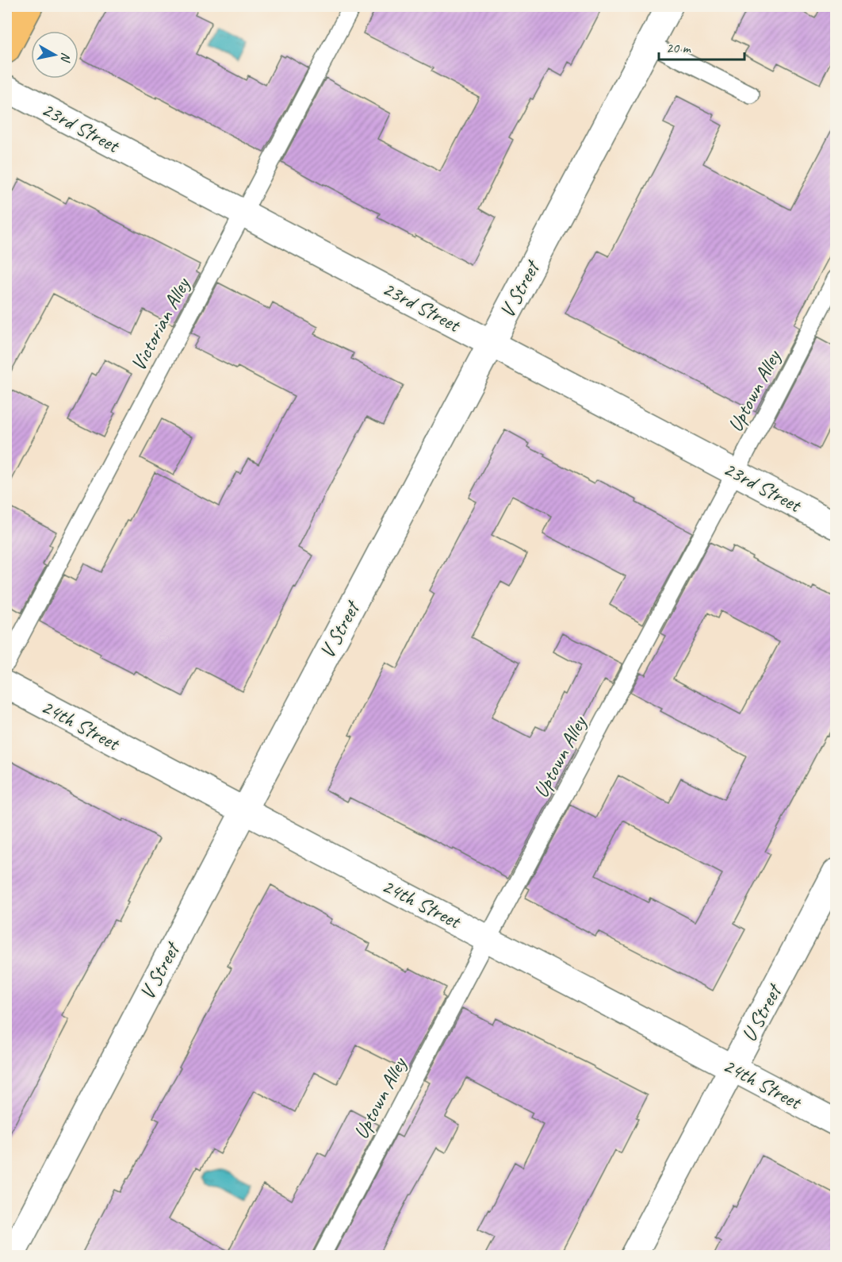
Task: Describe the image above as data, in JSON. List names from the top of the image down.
{
  "streets": {
    "street": [
      "23rd Street",
      "V Street",
      "24th Street",
      "U Street"
    ],
    "lane": ["Victorian Alley", "Uptown Alley"]
  },
  "crossings": [
    ["23rd Street", "V Street"],
    ["23rd Street", "Victorian Alley"],
    ["23rd Street", "Uptown Alley"],
    ["V Street", "24th Street"],
    ["Uptown Alley", "24th Street"],
    ["24th Street", "U Street"]
  ],
  "scale_bar": "20 m",
  "north": "right"
}
